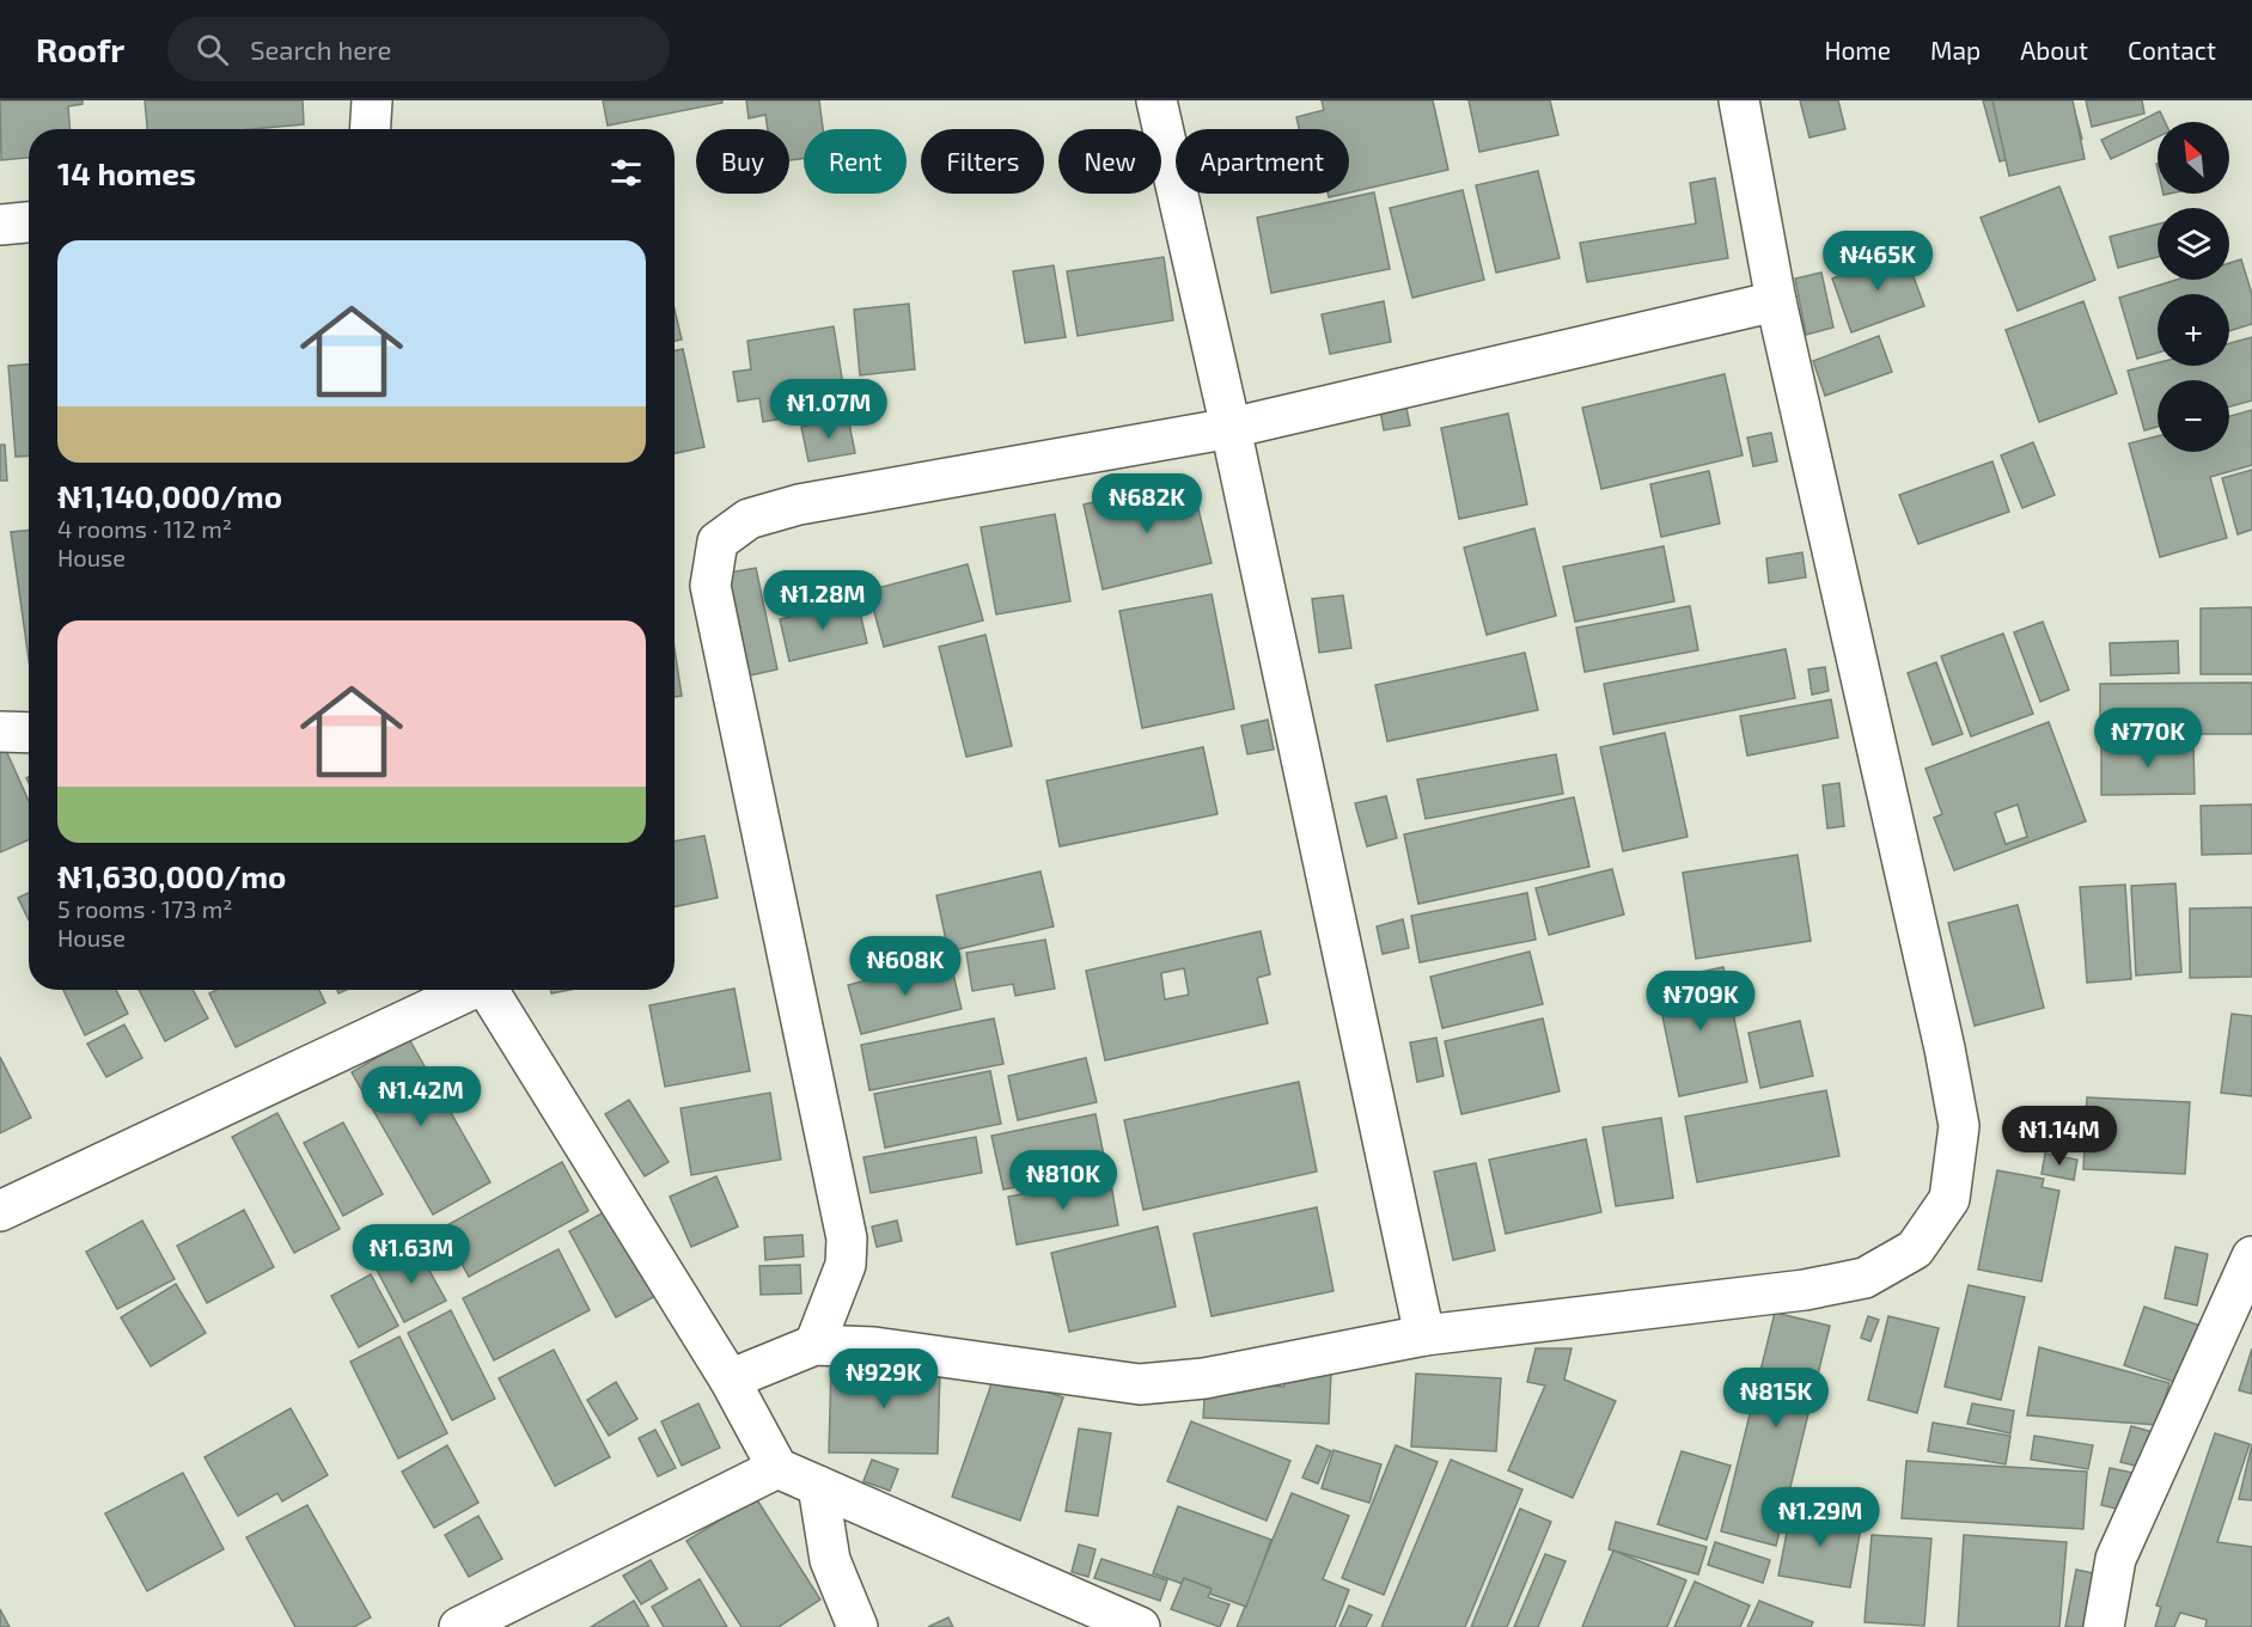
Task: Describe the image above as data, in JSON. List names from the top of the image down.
{
  "north": "top left",
  "page": {
    "header": "Roofr",
    "search": "Search here",
    "nav": [
      "Home",
      "Map",
      "About",
      "Contact"
    ],
    "map_buttons": ["+", "−"],
    "chip": [
      "Buy",
      "Rent",
      "Filters",
      "New",
      "Apartment"
    ],
    "heading": "14 homes",
    "list": [
      {
        "name": "₦1,140,000/mo",
        "note": "4 rooms · 112 m² · House"
      },
      {
        "name": "₦1,630,000/mo",
        "note": "5 rooms · 173 m² · House"
      }
    ],
    "price": [
      "₦465K",
      "₦1.07M",
      "₦682K",
      "₦1.28M",
      "₦770K",
      "₦608K",
      "₦709K",
      "₦1.42M",
      "₦1.14M",
      "₦810K",
      "₦1.63M",
      "₦929K",
      "₦815K",
      "₦1.29M"
    ]
  }
}
